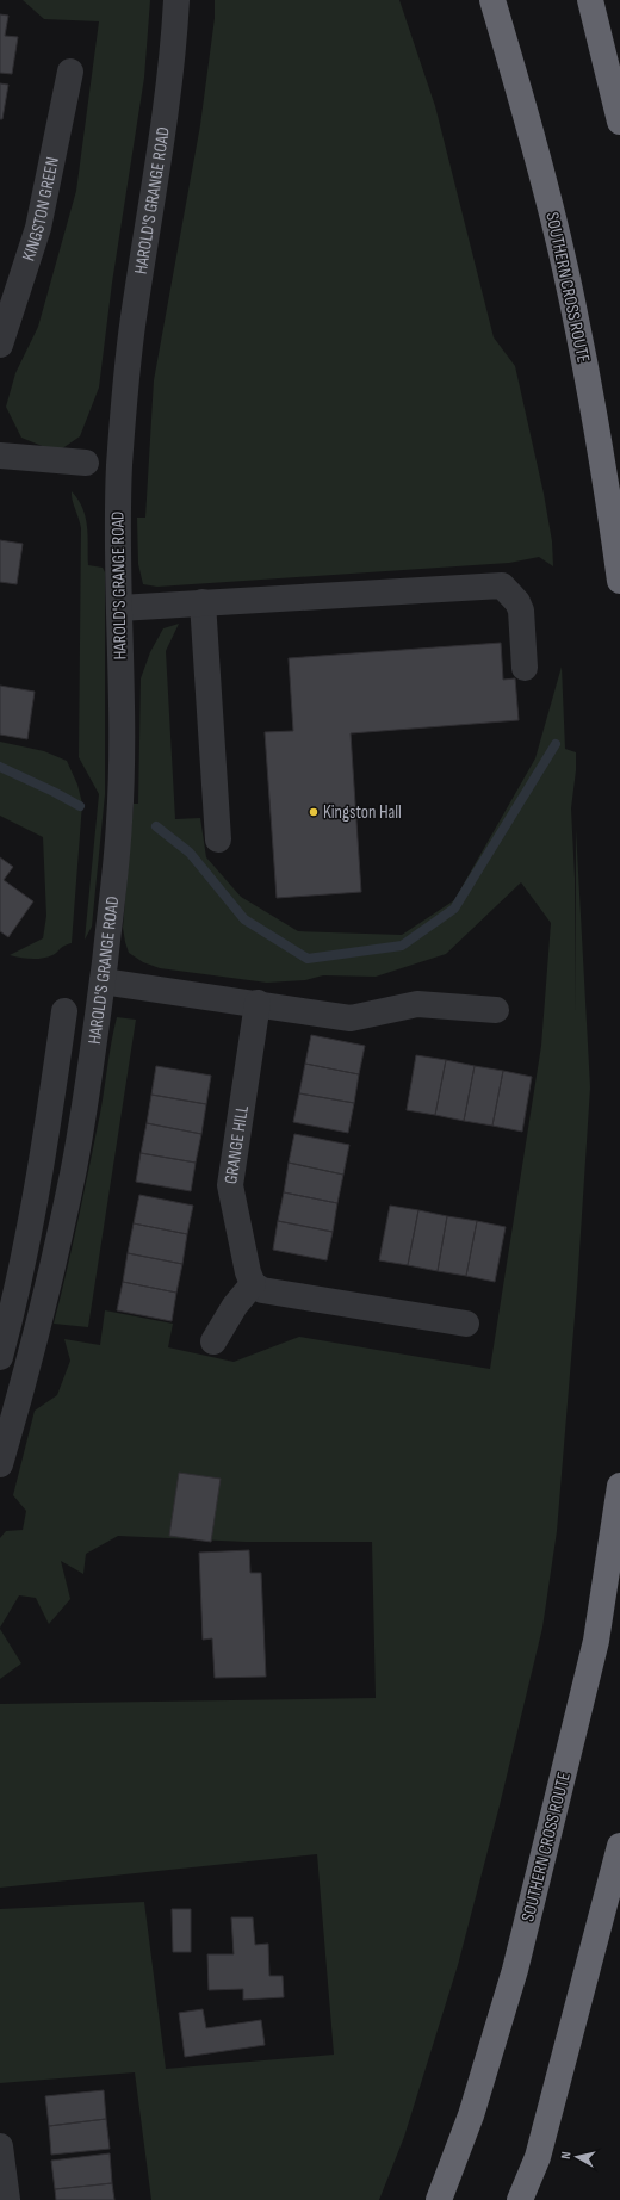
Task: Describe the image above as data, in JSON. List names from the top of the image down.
{
  "streets": {
    "highway": ["SOUTHERN CROSS ROUTE"],
    "street": ["HAROLD'S GRANGE ROAD", "KINGSTON GREEN", "GRANGE HILL"]
  },
  "places": ["Kingston Hall"],
  "north": "left"
}
